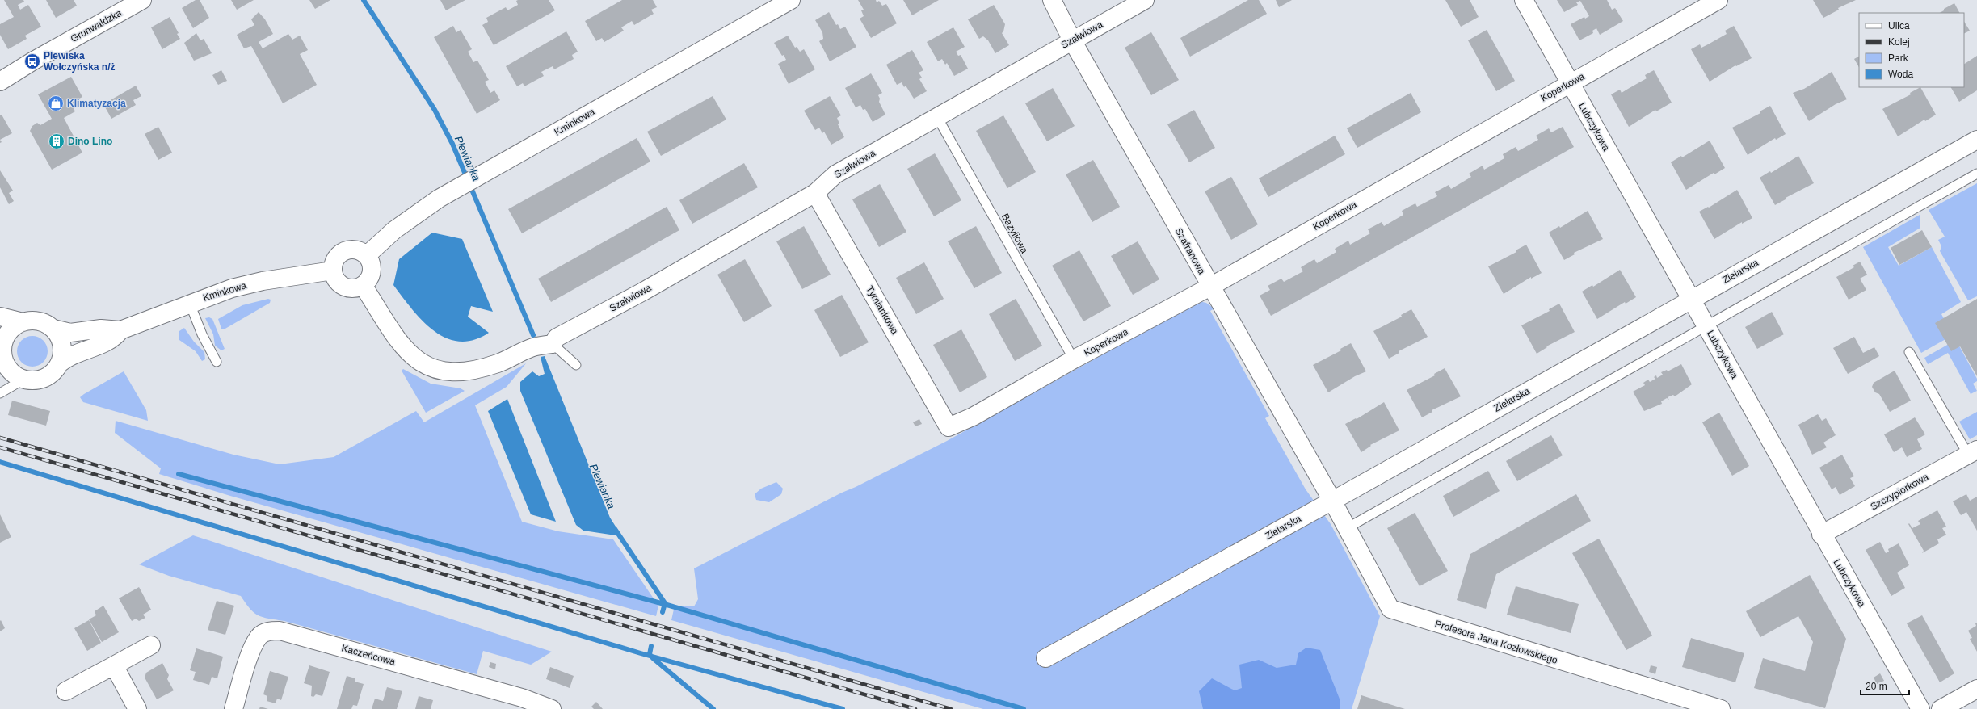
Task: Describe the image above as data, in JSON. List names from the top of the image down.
{
  "streets": {
    "street": [
      "Grunwaldzka",
      "Szałwiowa",
      "Koperkowa",
      "Kminkowa",
      "Lubczykowa",
      "Szafranowa",
      "Zielarska",
      "Tymiankowa",
      "Szczypiorkowa",
      "Profesora Jana Kozłowskiego",
      "Kaczeńcowa"
    ],
    "lane": ["Bazyliowa"]
  },
  "crossings": [
    ["Szałwiowa", "Bazyliowa"],
    ["Szałwiowa", "Szafranowa"],
    ["Szałwiowa", "Tymiankowa"],
    ["Koperkowa", "Lubczykowa"],
    ["Koperkowa", "Bazyliowa"],
    ["Koperkowa", "Szafranowa"],
    ["Koperkowa", "Tymiankowa"],
    ["Lubczykowa", "Zielarska"],
    ["Lubczykowa", "Szczypiorkowa"],
    ["Szafranowa", "Zielarska"],
    ["Szafranowa", "Profesora Jana Kozłowskiego"],
    ["Zielarska", "Profesora Jana Kozłowskiego"]
  ],
  "water": ["Plewianka"],
  "places": {
    "bus stop": ["Plewiska Wołczyńska n/ż"],
    "shop": ["Klimatyzacja"],
    "building": ["Dino Lino"]
  },
  "legend": [
    "Ulica",
    "Kolej",
    "Park",
    "Woda"
  ],
  "scale_bar": "20 m"
}
